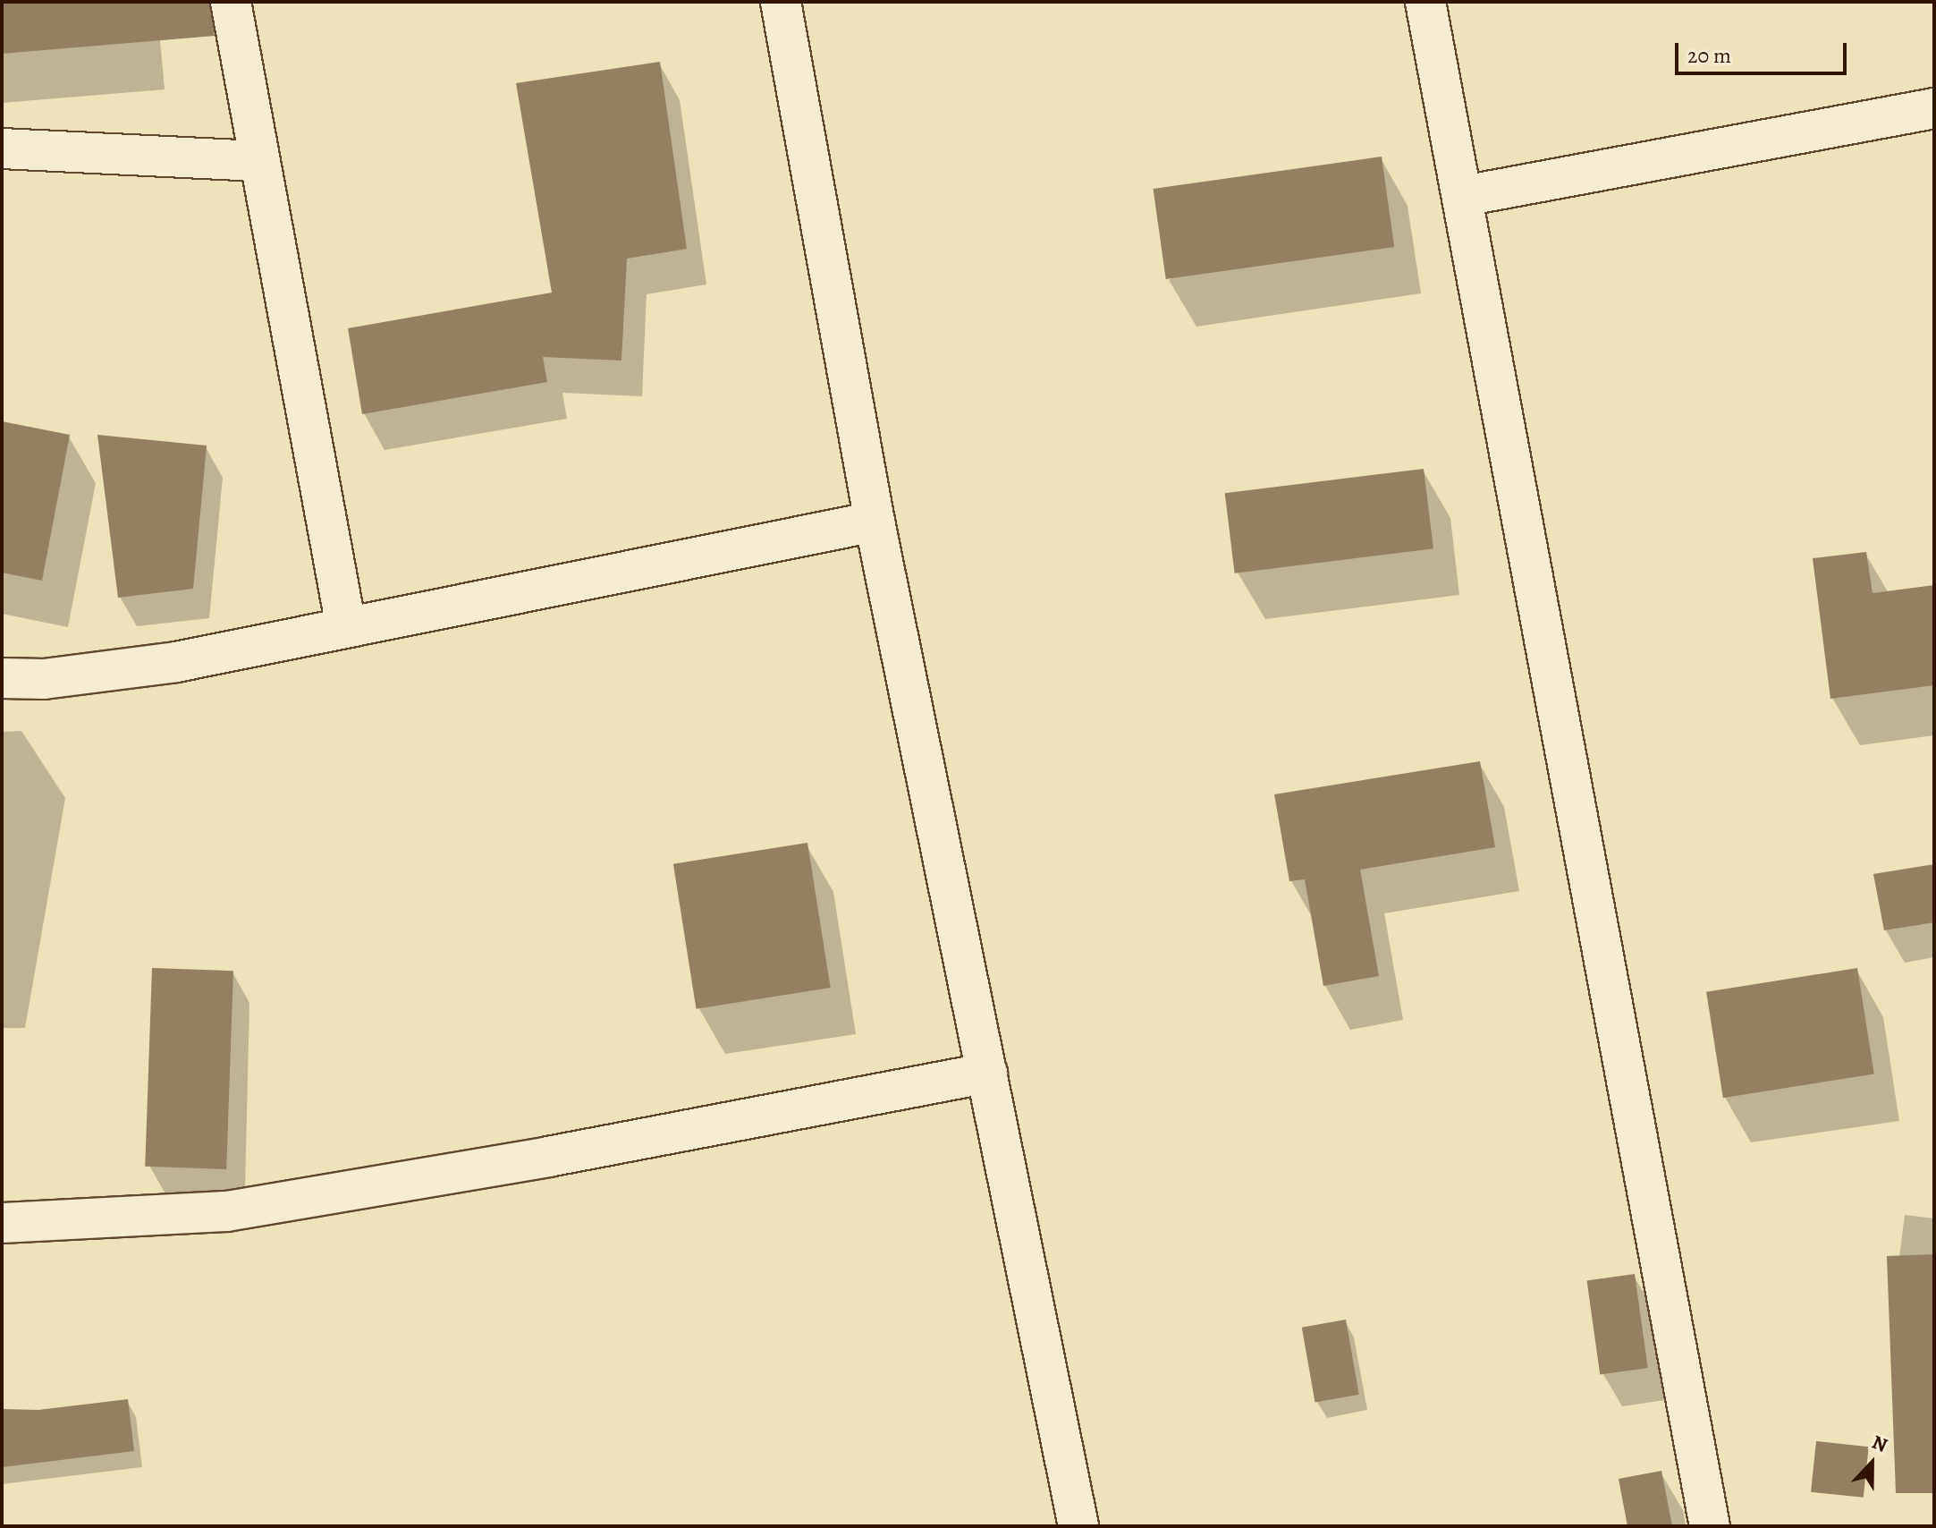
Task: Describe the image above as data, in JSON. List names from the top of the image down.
{
  "scale_bar": "20 m",
  "north": "top"
}
